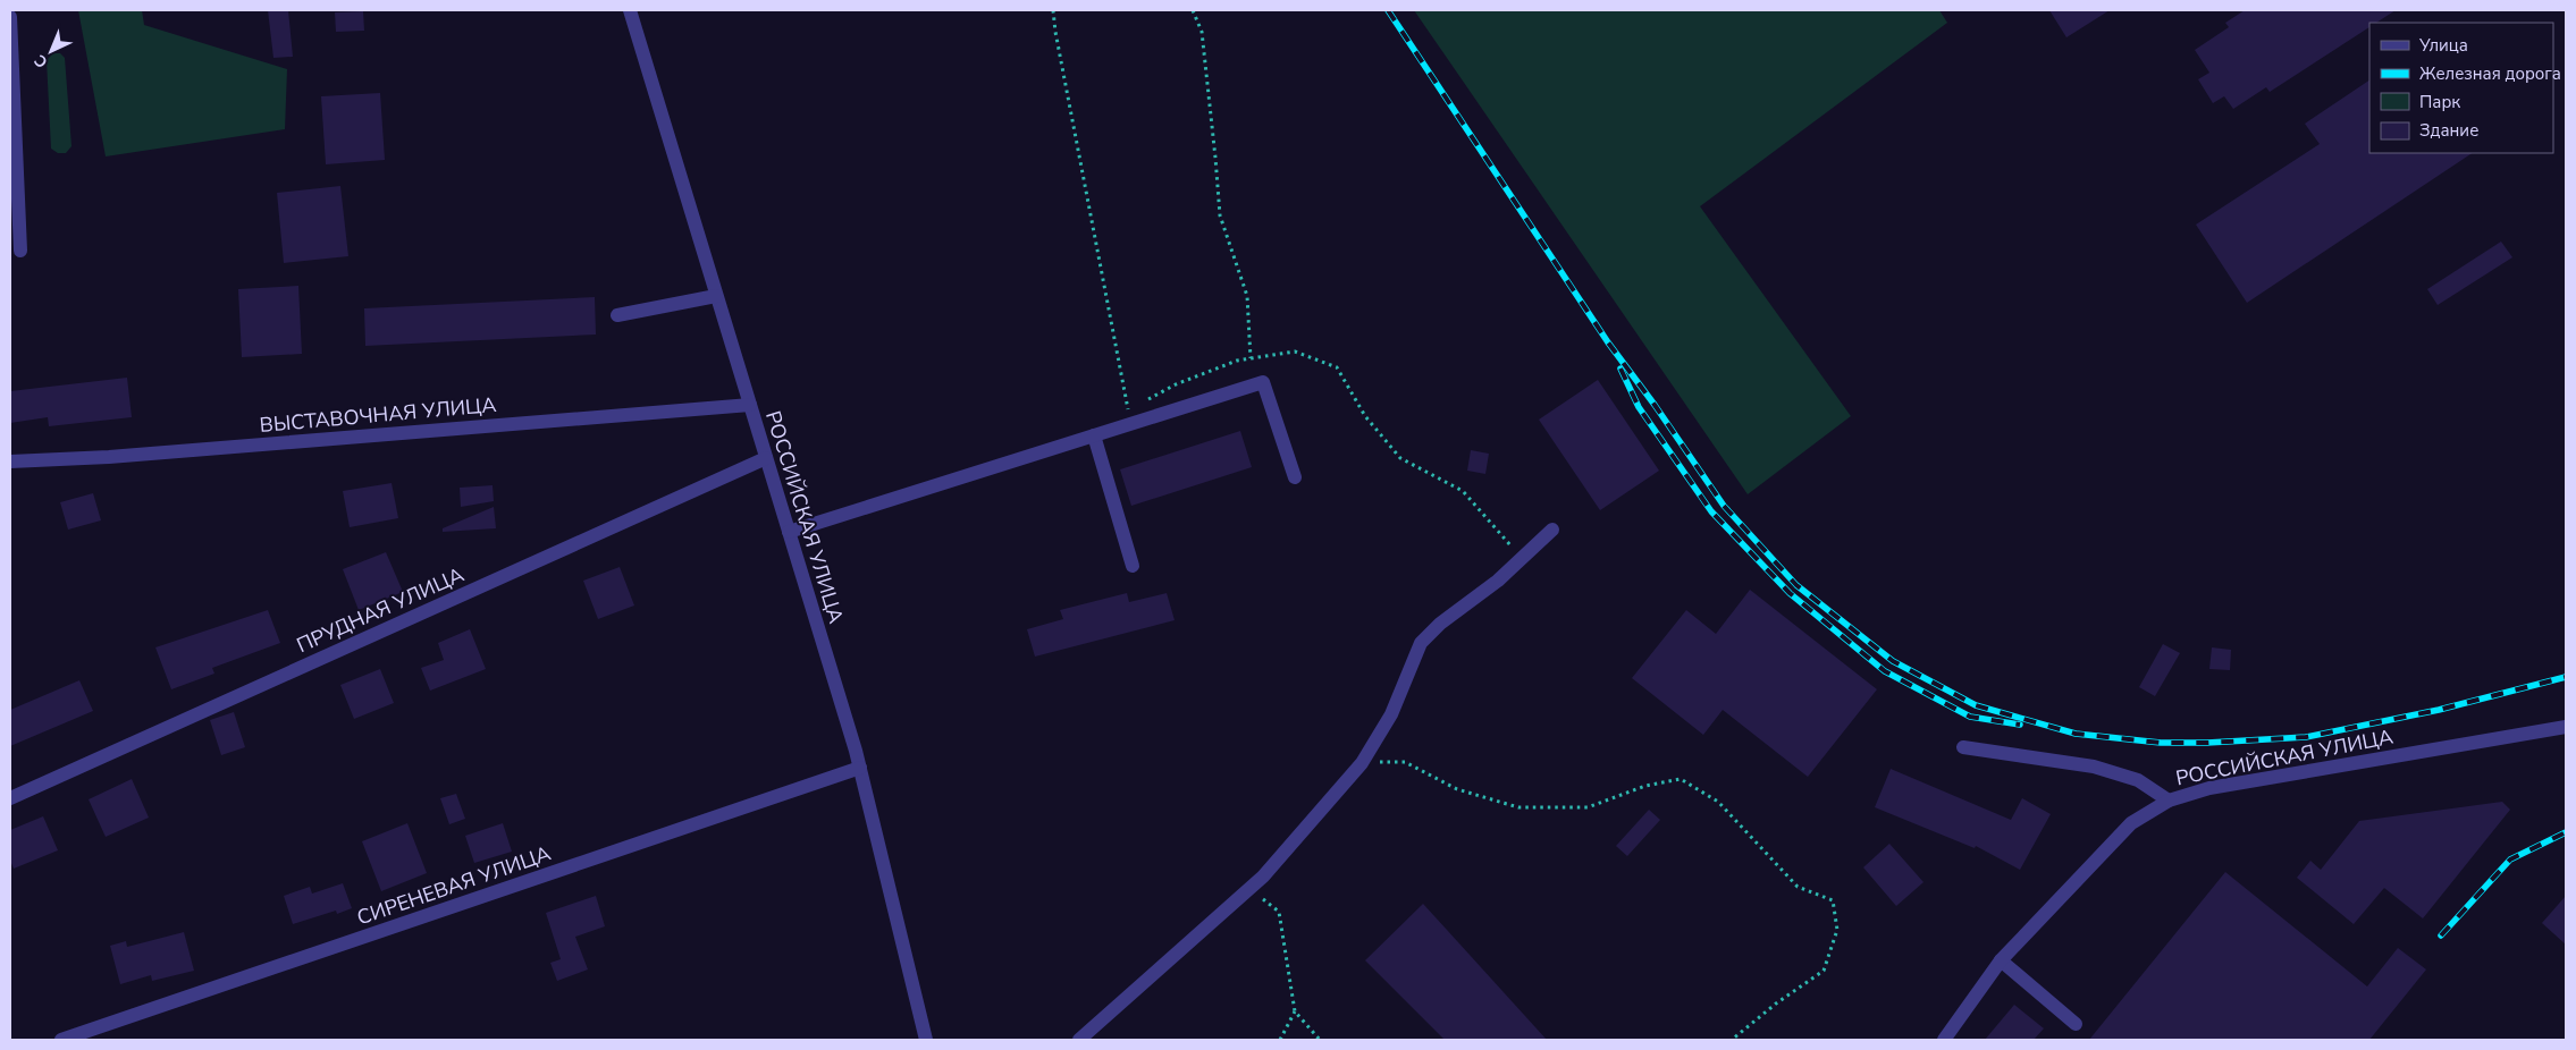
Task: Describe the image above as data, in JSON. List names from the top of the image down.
{
  "streets": {
    "street": [
      "ВЫСТАВОЧНАЯ УЛИЦА",
      "РОССИЙСКАЯ УЛИЦА",
      "ПРУДНАЯ УЛИЦА",
      "СИРЕНЕВАЯ УЛИЦА"
    ]
  },
  "crossings": [
    ["ВЫСТАВОЧНАЯ УЛИЦА", "РОССИЙСКАЯ УЛИЦА"],
    ["РОССИЙСКАЯ УЛИЦА", "ПРУДНАЯ УЛИЦА"],
    ["РОССИЙСКАЯ УЛИЦА", "СИРЕНЕВАЯ УЛИЦА"]
  ],
  "legend": [
    "Улица",
    "Железная дорога",
    "Парк",
    "Здание"
  ],
  "north": "bottom left"
}
